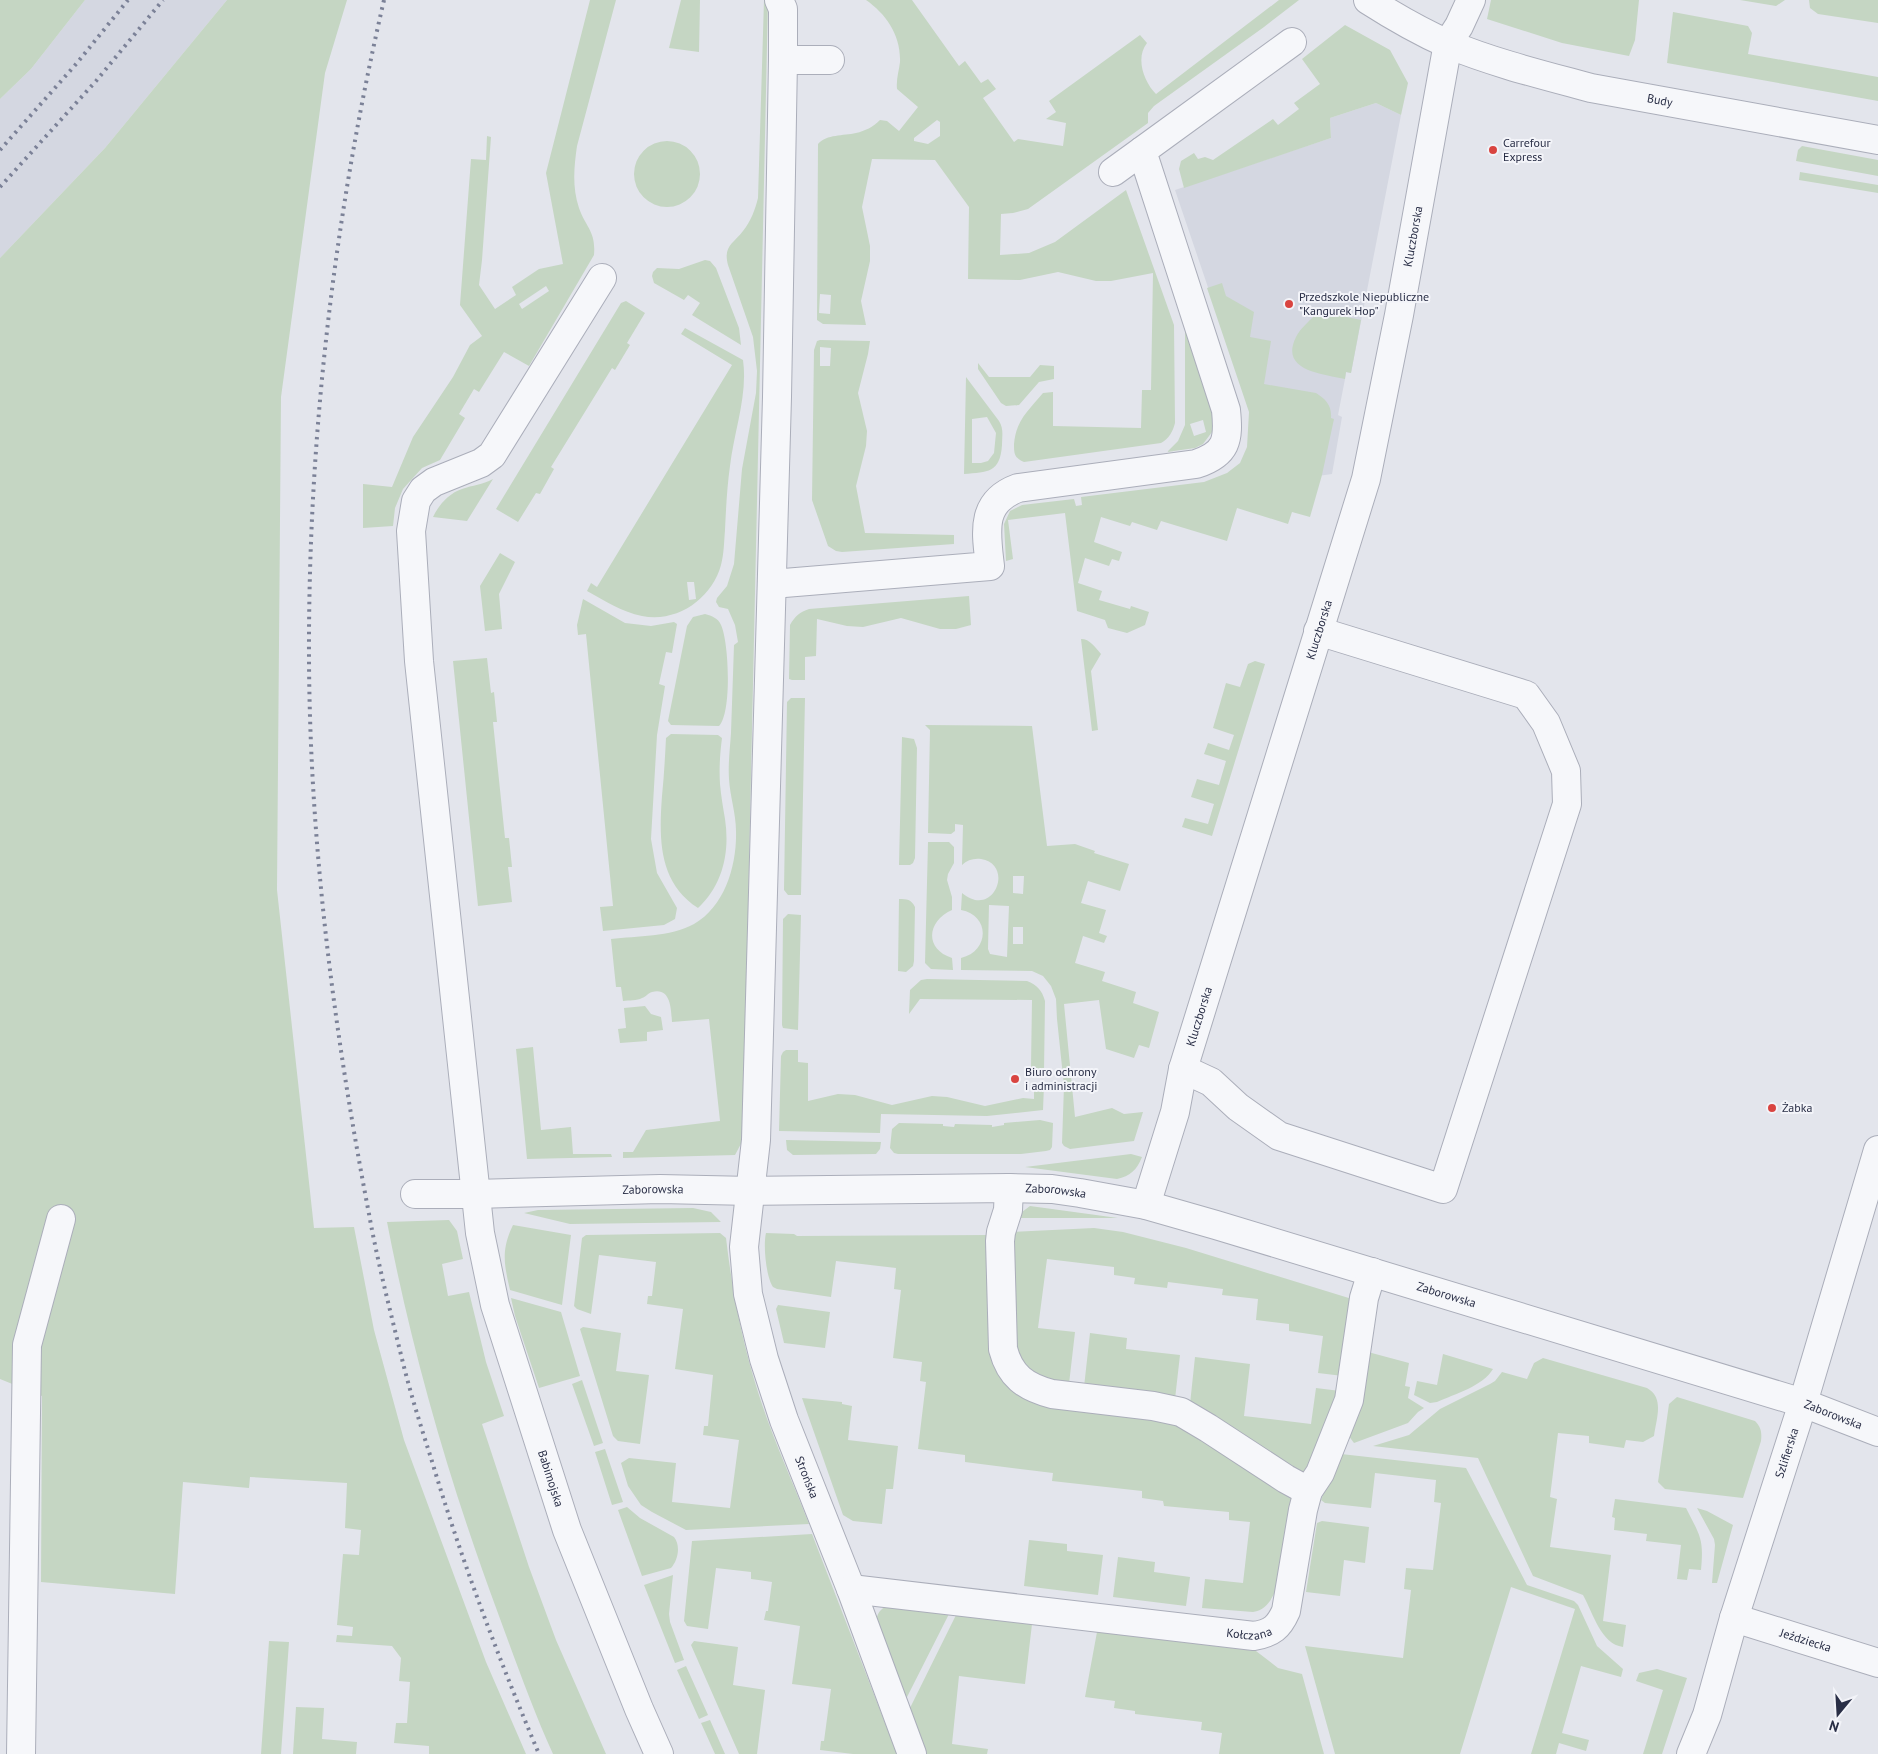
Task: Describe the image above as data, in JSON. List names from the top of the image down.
{
  "streets": {
    "street": [
      "Budy",
      "Kluczborska",
      "Zaborowska",
      "Szlifierska",
      "Strońska",
      "Babimojska",
      "Kołczana",
      "Jeździecka"
    ]
  },
  "crossings": [
    ["Budy", "Kluczborska"],
    ["Kluczborska", "Zaborowska"],
    ["Zaborowska", "Szlifierska"],
    ["Zaborowska", "Strońska"],
    ["Zaborowska", "Babimojska"],
    ["Zaborowska", "Kołczana"],
    ["Szlifierska", "Jeździecka"],
    ["Strońska", "Kołczana"]
  ],
  "places": [
    "Carrefour Express",
    "Przedszkole Niepubliczne \"Kangurek Hop\"",
    "Biuro ochrony i administracji",
    "Żabka"
  ],
  "north": "bottom"
}
